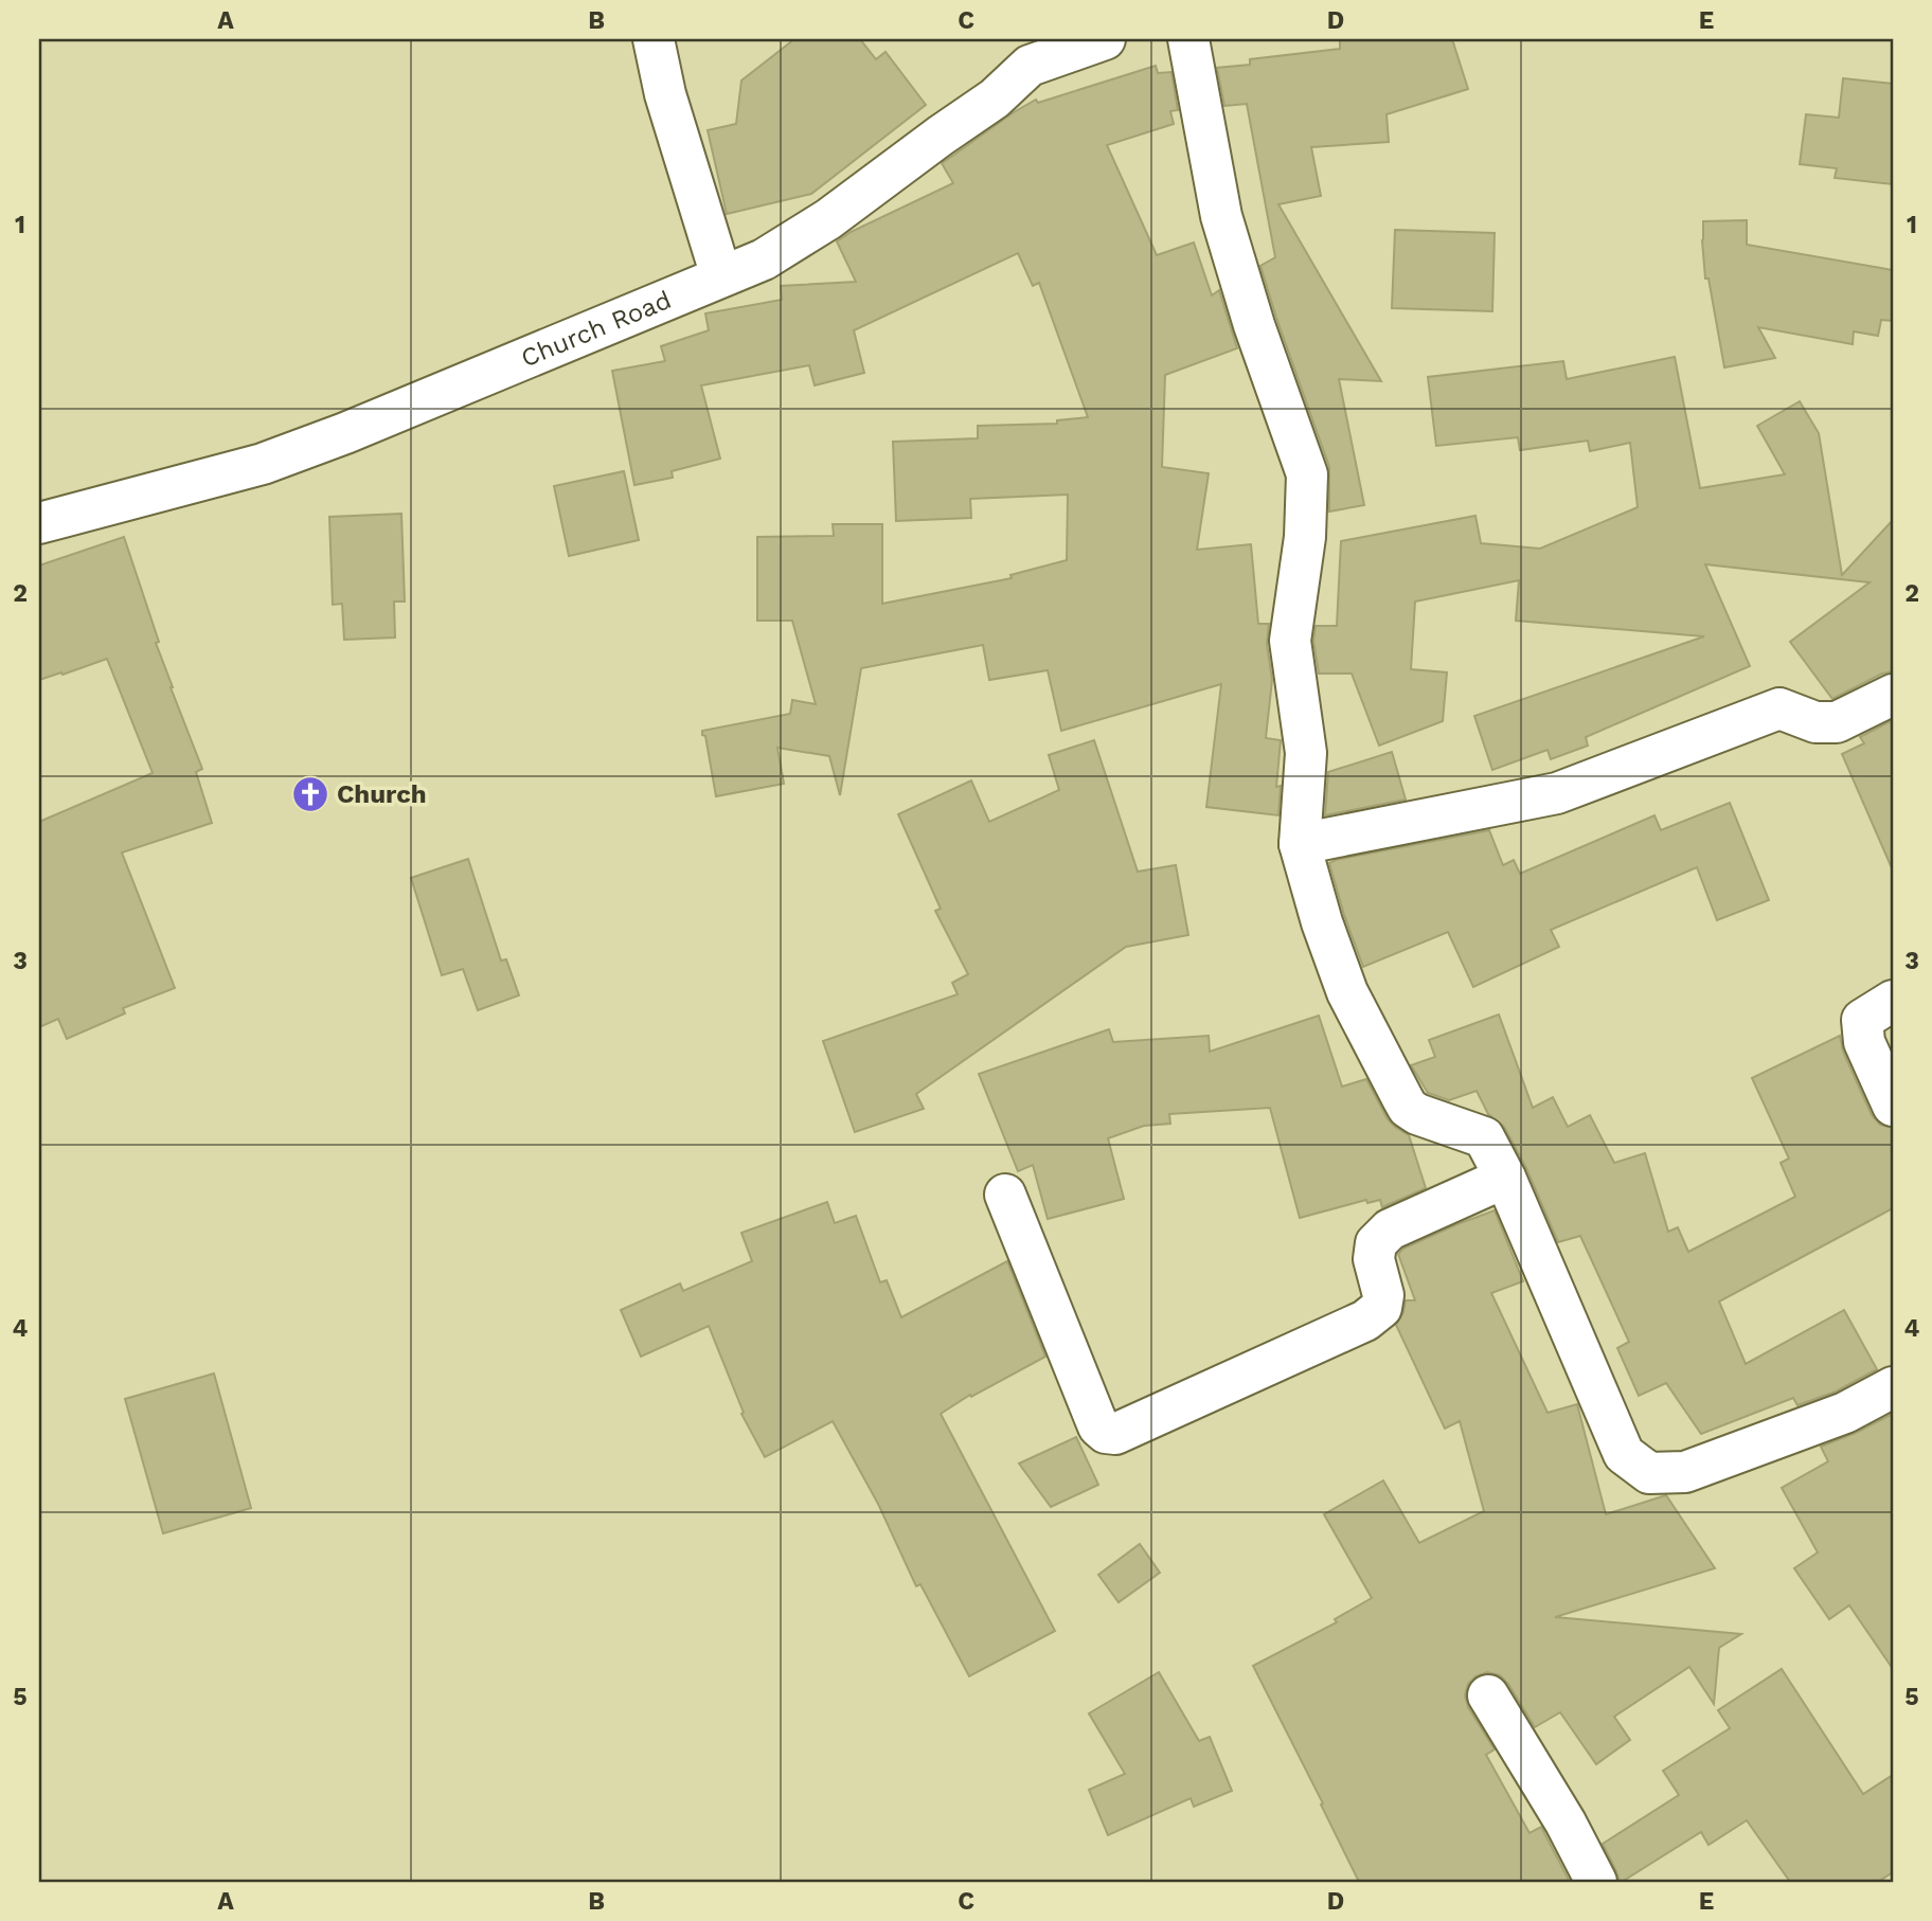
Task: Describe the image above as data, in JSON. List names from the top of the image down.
{
  "streets": {
    "street": ["Church Road"]
  },
  "places": {
    "church": ["Church"]
  },
  "grid": {
    "columns": [
      "A",
      "B",
      "C",
      "D",
      "E"
    ],
    "rows": [
      "1",
      "2",
      "3",
      "4",
      "5"
    ]
  }
}
